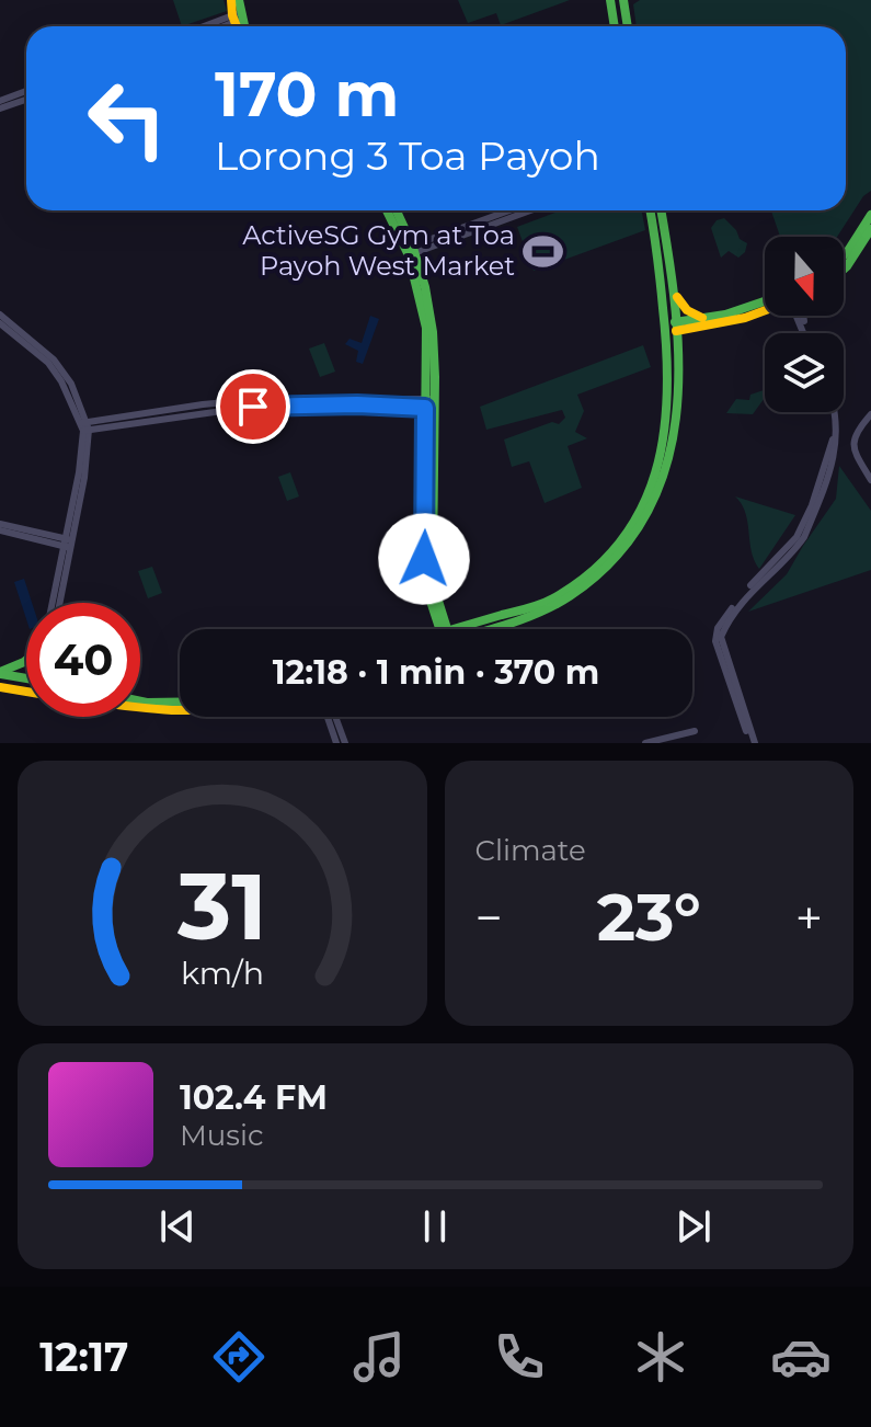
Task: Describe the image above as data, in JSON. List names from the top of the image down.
{
  "places": {
    "sports": ["ActiveSG Gym at Toa Payoh West Market"]
  },
  "north": "bottom",
  "page": {
    "turn": ["170 m", "Lorong 3 Toa Payoh"],
    "limit": "40",
    "trip": "12:18 · 1 min · 370 m",
    "tile": "Climate",
    "heat": ["−", "23°", "+"],
    "song": ["102.4 FM", "Music"],
    "tabs": "12:17",
    "gauge": ["31", "km/h"]
  }
}
